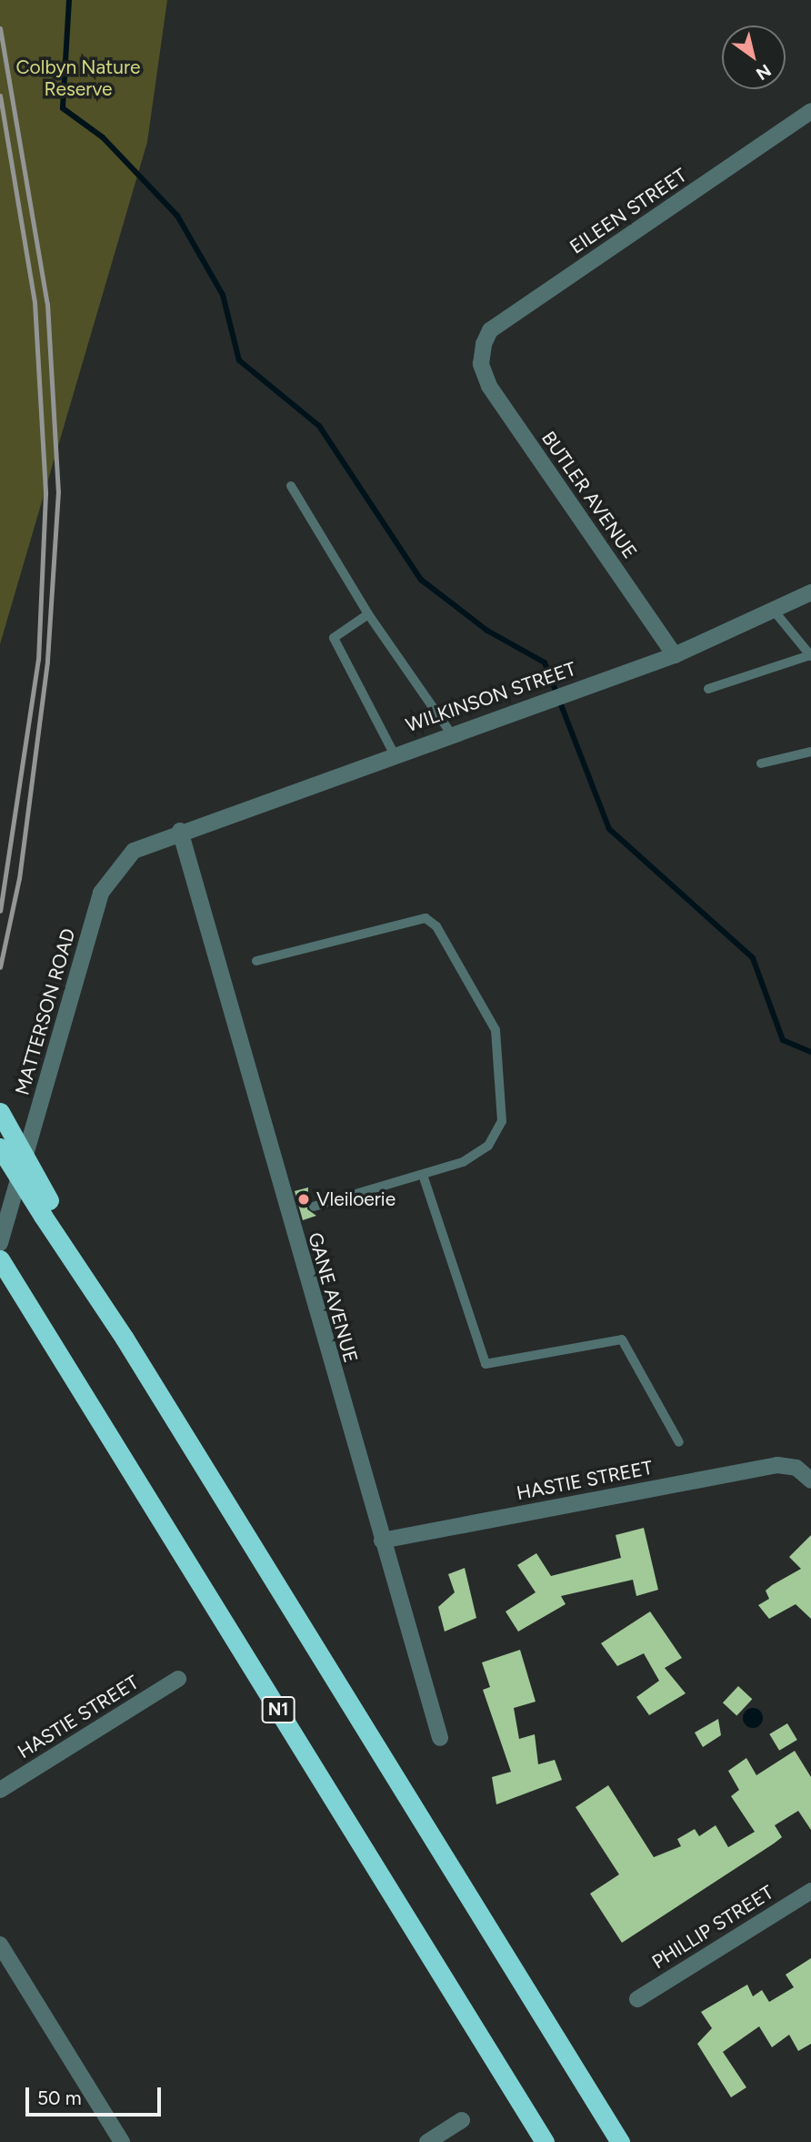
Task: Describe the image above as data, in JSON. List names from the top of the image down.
{
  "streets": {
    "highway": ["N1"],
    "street": [
      "EILEEN STREET",
      "BUTLER AVENUE",
      "WILKINSON STREET",
      "MATTERSON ROAD",
      "GANE AVENUE",
      "HASTIE STREET",
      "PHILLIP STREET"
    ]
  },
  "crossings": [
    ["EILEEN STREET", "BUTLER AVENUE"],
    ["BUTLER AVENUE", "WILKINSON STREET"],
    ["WILKINSON STREET", "MATTERSON ROAD"],
    ["WILKINSON STREET", "GANE AVENUE"],
    ["MATTERSON ROAD", "GANE AVENUE"],
    ["GANE AVENUE", "HASTIE STREET"]
  ],
  "parks": ["Colbyn Nature Reserve"],
  "places": ["Vleiloerie"],
  "scale_bar": "50 m",
  "north": "bottom right"
}
